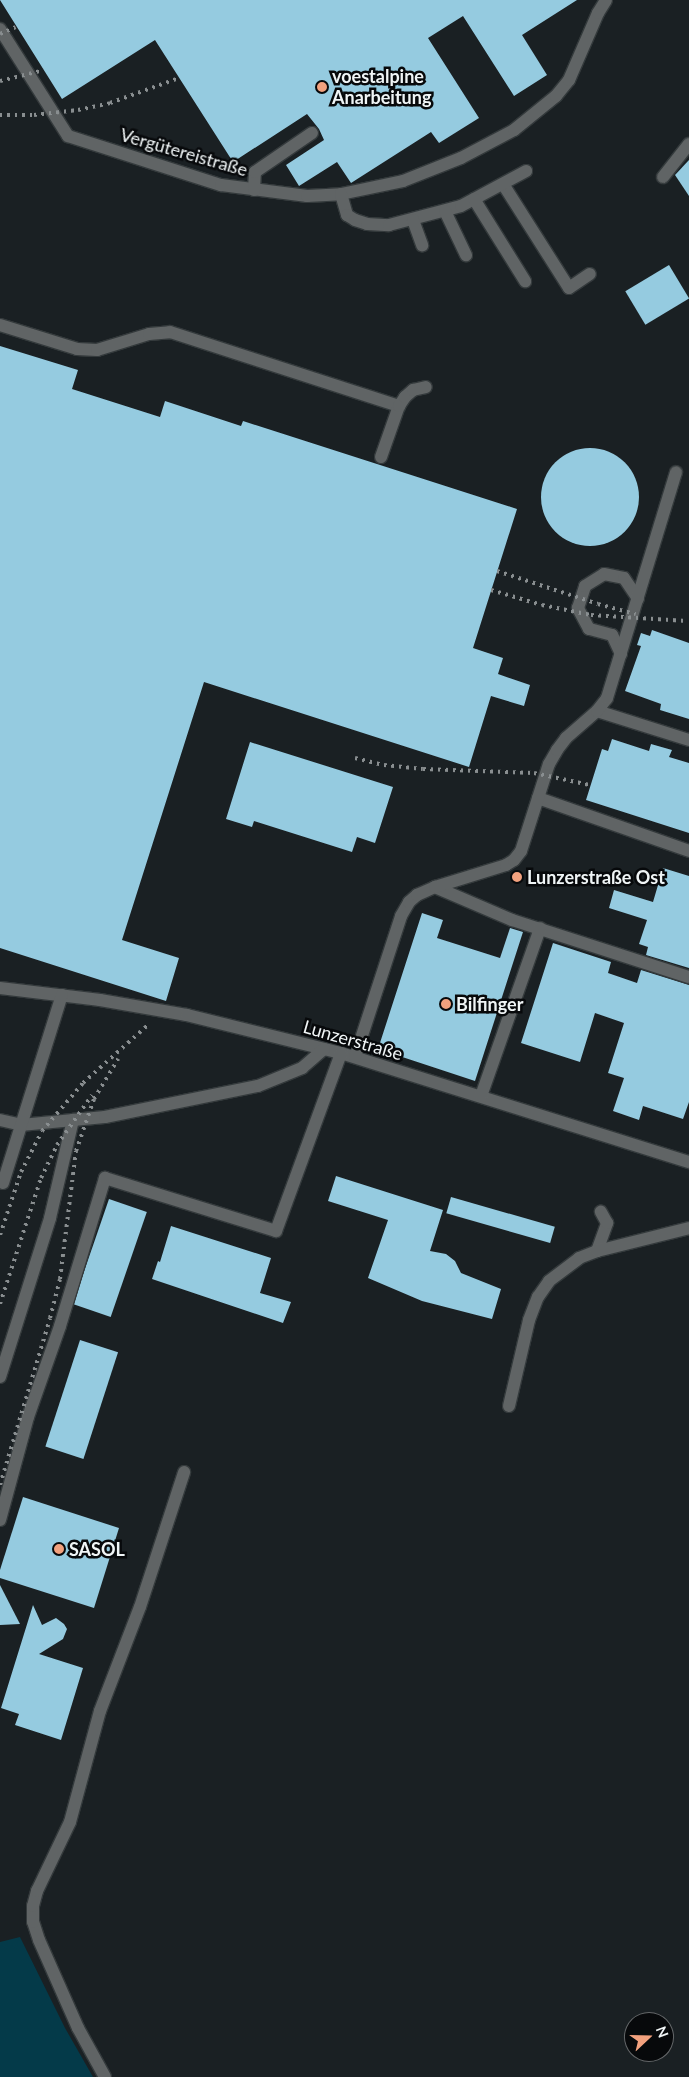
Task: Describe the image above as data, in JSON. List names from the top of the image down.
{
  "streets": {
    "street": ["Vergütereistraße", "Lunzerstraße"]
  },
  "places": [
    "voestalpine Anarbeitung",
    "Lunzerstraße Ost",
    "Bilfinger",
    "SASOL"
  ],
  "north": "right"
}
